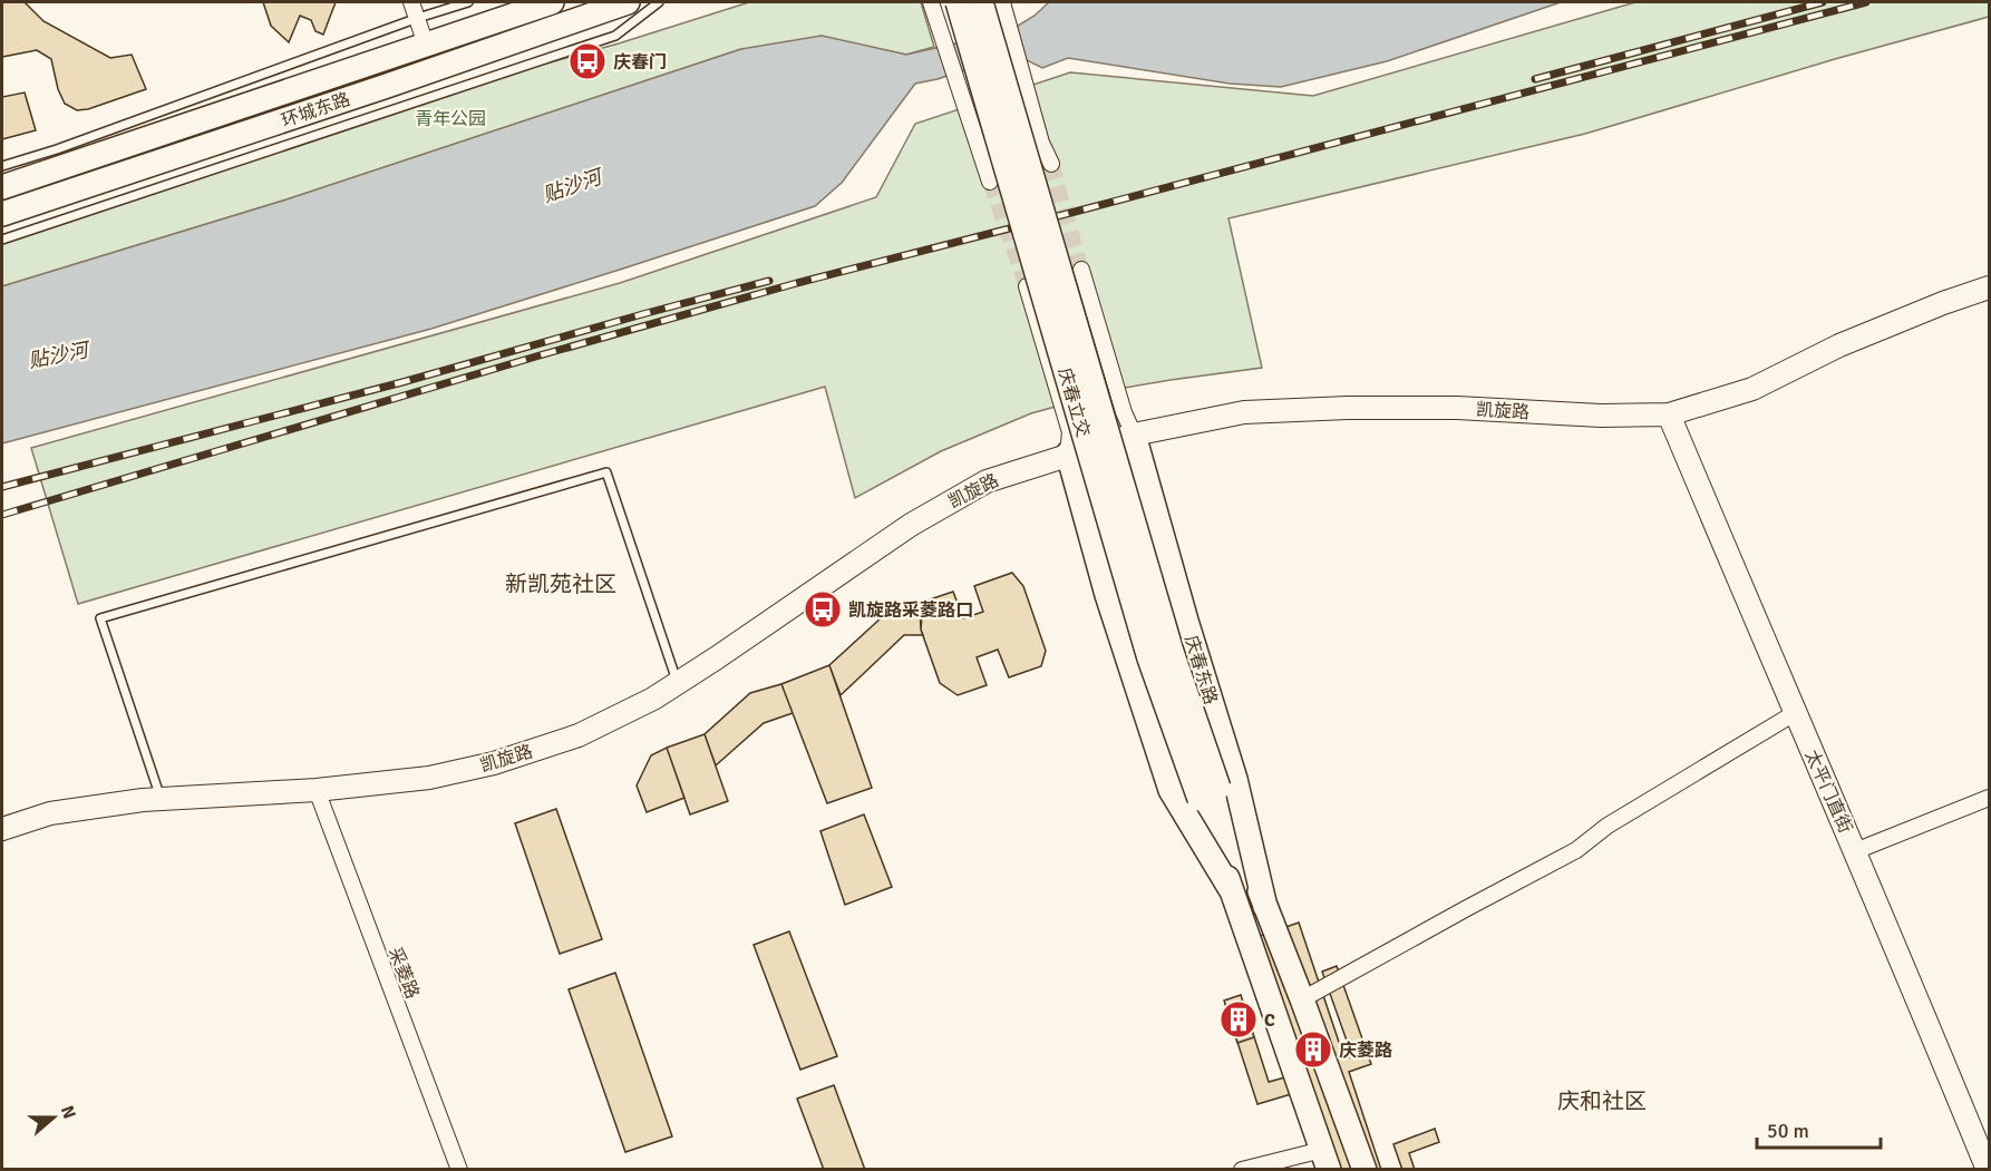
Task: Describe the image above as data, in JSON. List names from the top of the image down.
{
  "streets": {
    "main road": [
      "环城东路",
      "庆春立交",
      "凯旋路",
      "庆春东路",
      "太平门直街"
    ],
    "street": ["采菱路"]
  },
  "crossings": [
    ["庆春立交", "庆春东路"],
    ["凯旋路", "庆春东路"],
    ["凯旋路", "太平门直街"],
    ["凯旋路", "采菱路"]
  ],
  "districts": ["新凯苑社区", "庆和社区"],
  "water": ["贴沙河"],
  "parks": ["青年公园"],
  "places": {
    "bus stop": ["庆春门", "凯旋路采菱路口"],
    "building": ["C", "庆菱路"]
  },
  "scale_bar": "50 m",
  "north": "right"
}
